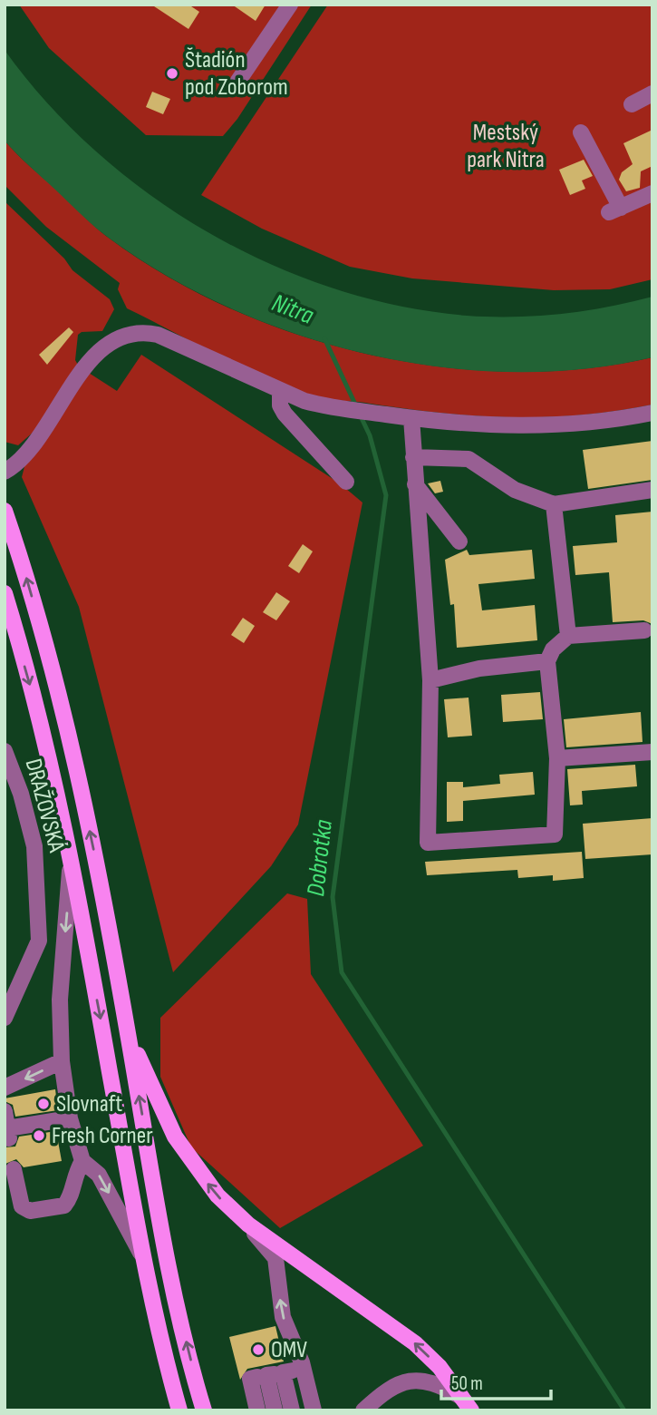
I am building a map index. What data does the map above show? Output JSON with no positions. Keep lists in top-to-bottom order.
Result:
{
  "streets": {
    "street": ["DRAŽOVSKÁ"]
  },
  "water": ["Nitra", "Dobrotka"],
  "parks": ["Mestský park Nitra"],
  "places": [
    "Štadión pod Zoborom",
    "Slovnaft",
    "Fresh Corner",
    "OMV"
  ],
  "scale_bar": "50 m"
}
